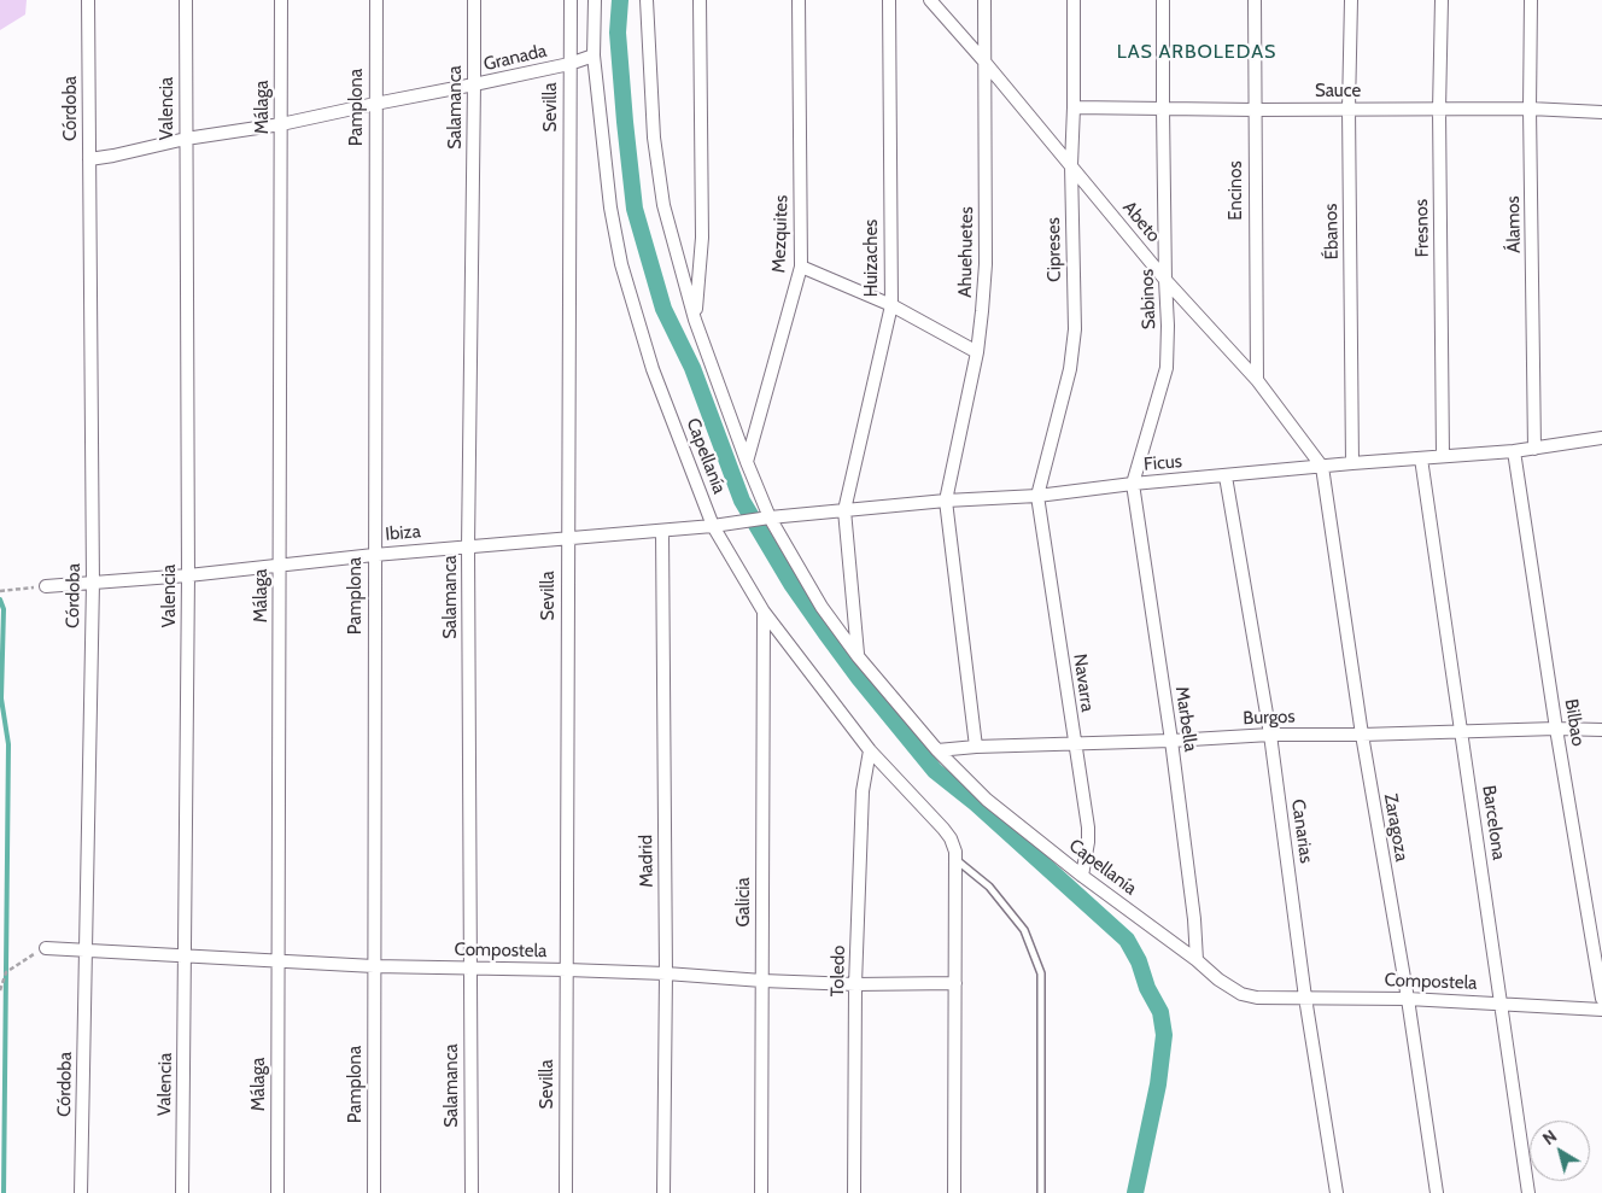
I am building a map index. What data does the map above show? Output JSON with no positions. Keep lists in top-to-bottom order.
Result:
{
  "streets": {
    "street": [
      "Granada",
      "Sauce",
      "Málaga",
      "Pamplona",
      "Salamanca",
      "Sevilla",
      "Córdoba",
      "Valencia",
      "Encinos",
      "Abeto",
      "Álamos",
      "Fresnos",
      "Ébanos",
      "Mezquites",
      "Cipreses",
      "Ahuehuetes",
      "Huizaches",
      "Sabinos",
      "Capellanía",
      "Ficus",
      "Ibiza",
      "Navarra",
      "Burgos",
      "Marbella",
      "Bilbao",
      "Barcelona",
      "Zaragoza",
      "Canarias",
      "Madrid",
      "Galicia",
      "Compostela",
      "Toledo"
    ]
  },
  "crossings": [
    ["Granada", "Málaga"],
    ["Granada", "Pamplona"],
    ["Granada", "Salamanca"],
    ["Granada", "Sevilla"],
    ["Granada", "Córdoba"],
    ["Granada", "Valencia"],
    ["Granada", "Capellanía"],
    ["Sauce", "Encinos"],
    ["Sauce", "Álamos"],
    ["Sauce", "Fresnos"],
    ["Sauce", "Ébanos"],
    ["Sauce", "Cipreses"],
    ["Sauce", "Sabinos"],
    ["Málaga", "Ibiza"],
    ["Málaga", "Compostela"],
    ["Pamplona", "Ibiza"],
    ["Pamplona", "Compostela"],
    ["Salamanca", "Ibiza"],
    ["Salamanca", "Compostela"],
    ["Sevilla", "Ibiza"],
    ["Sevilla", "Compostela"],
    ["Córdoba", "Ibiza"],
    ["Córdoba", "Compostela"],
    ["Valencia", "Ibiza"],
    ["Valencia", "Compostela"],
    ["Encinos", "Abeto"],
    ["Abeto", "Cipreses"],
    ["Abeto", "Ahuehuetes"],
    ["Abeto", "Sabinos"],
    ["Abeto", "Ficus"],
    ["Abeto", "Zaragoza"],
    ["Álamos", "Ficus"],
    ["Fresnos", "Ficus"],
    ["Ébanos", "Ficus"],
    ["Mezquites", "Capellanía"],
    ["Cipreses", "Ficus"],
    ["Cipreses", "Navarra"],
    ["Ahuehuetes", "Ficus"],
    ["Ahuehuetes", "Burgos"],
    ["Huizaches", "Capellanía"],
    ["Huizaches", "Ficus"],
    ["Sabinos", "Ficus"],
    ["Sabinos", "Marbella"],
    ["Capellanía", "Ficus"],
    ["Capellanía", "Ibiza"],
    ["Capellanía", "Navarra"],
    ["Capellanía", "Burgos"],
    ["Capellanía", "Marbella"],
    ["Capellanía", "Galicia"],
    ["Capellanía", "Compostela"],
    ["Capellanía", "Toledo"],
    ["Ficus", "Ibiza"],
    ["Ficus", "Navarra"],
    ["Ficus", "Marbella"],
    ["Ficus", "Bilbao"],
    ["Ficus", "Barcelona"],
    ["Ficus", "Zaragoza"],
    ["Ficus", "Canarias"],
    ["Ibiza", "Madrid"],
    ["Navarra", "Burgos"],
    ["Burgos", "Marbella"],
    ["Burgos", "Bilbao"],
    ["Burgos", "Barcelona"],
    ["Burgos", "Zaragoza"],
    ["Burgos", "Canarias"],
    ["Barcelona", "Compostela"],
    ["Zaragoza", "Compostela"],
    ["Canarias", "Compostela"],
    ["Madrid", "Compostela"],
    ["Galicia", "Compostela"],
    ["Compostela", "Toledo"]
  ],
  "districts": ["LAS ARBOLEDAS"],
  "north": "top left"
}
